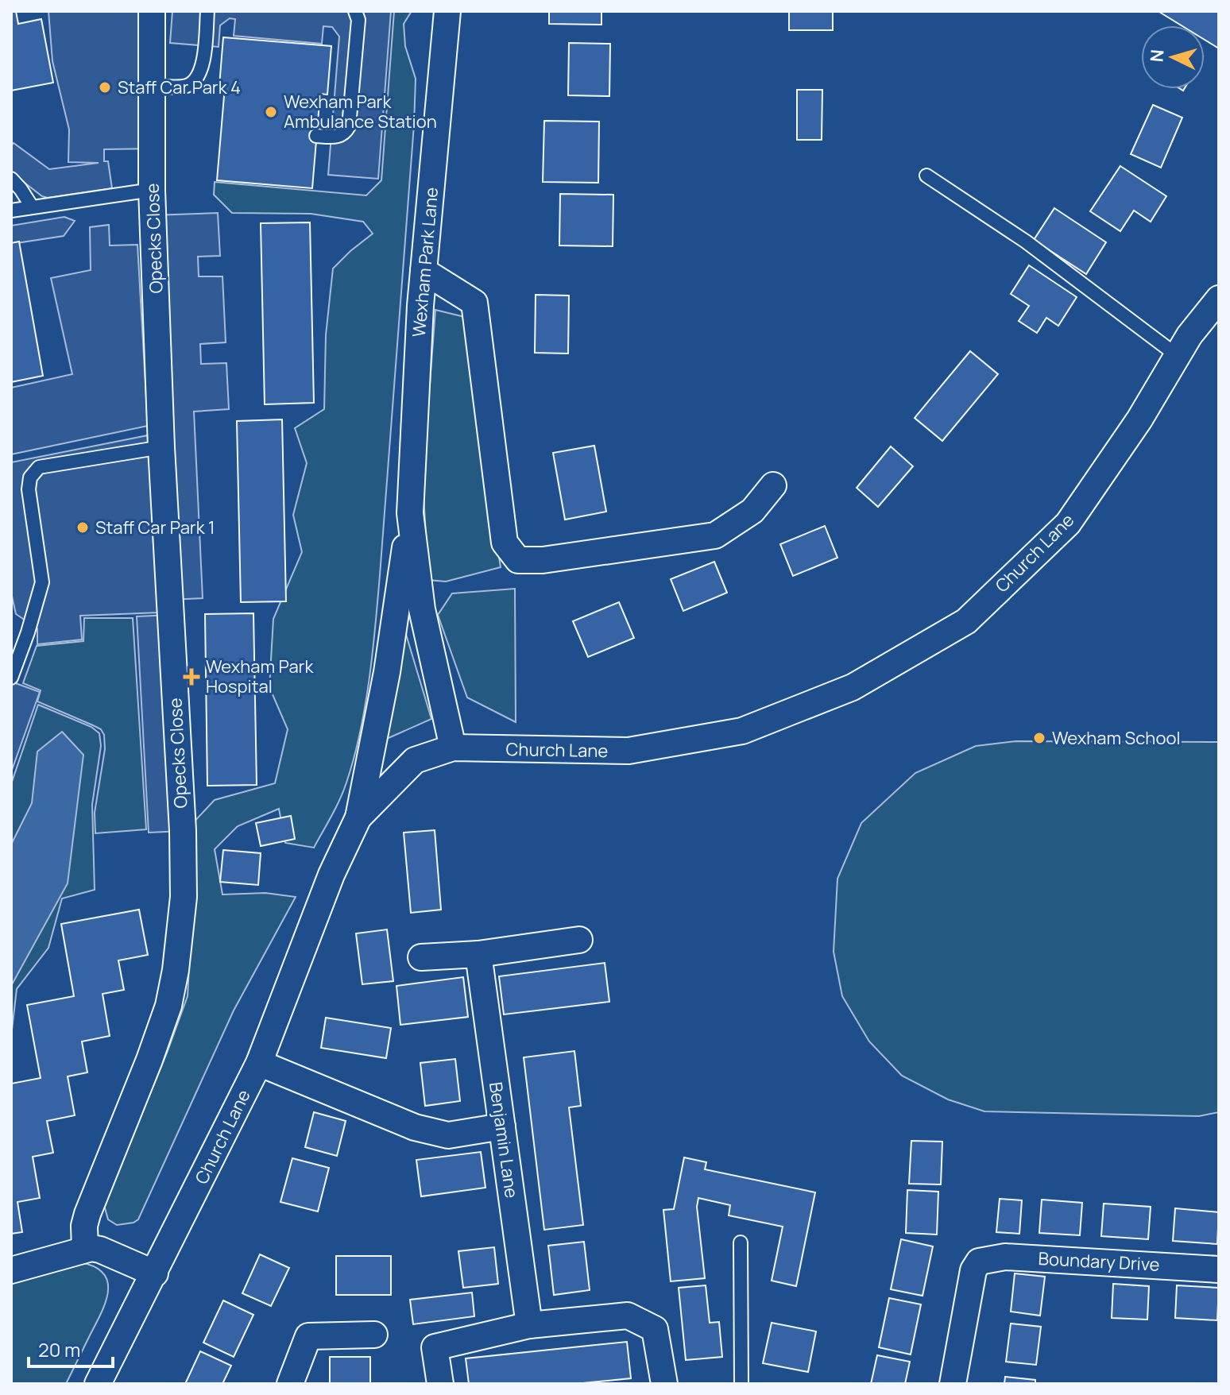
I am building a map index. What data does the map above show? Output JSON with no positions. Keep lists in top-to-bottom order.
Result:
{
  "streets": {
    "street": [
      "Opecks Close",
      "Wexham Park Lane",
      "Church Lane",
      "Benjamin Lane",
      "Boundary Drive"
    ]
  },
  "crossings": [
    ["Wexham Park Lane", "Church Lane"]
  ],
  "places": {
    "other": [
      "Staff Car Park 4",
      "Wexham Park Ambulance Station",
      "Staff Car Park 1",
      "Wexham School"
    ],
    "health": ["Wexham Park Hospital"]
  },
  "scale_bar": "20 m",
  "north": "left"
}
